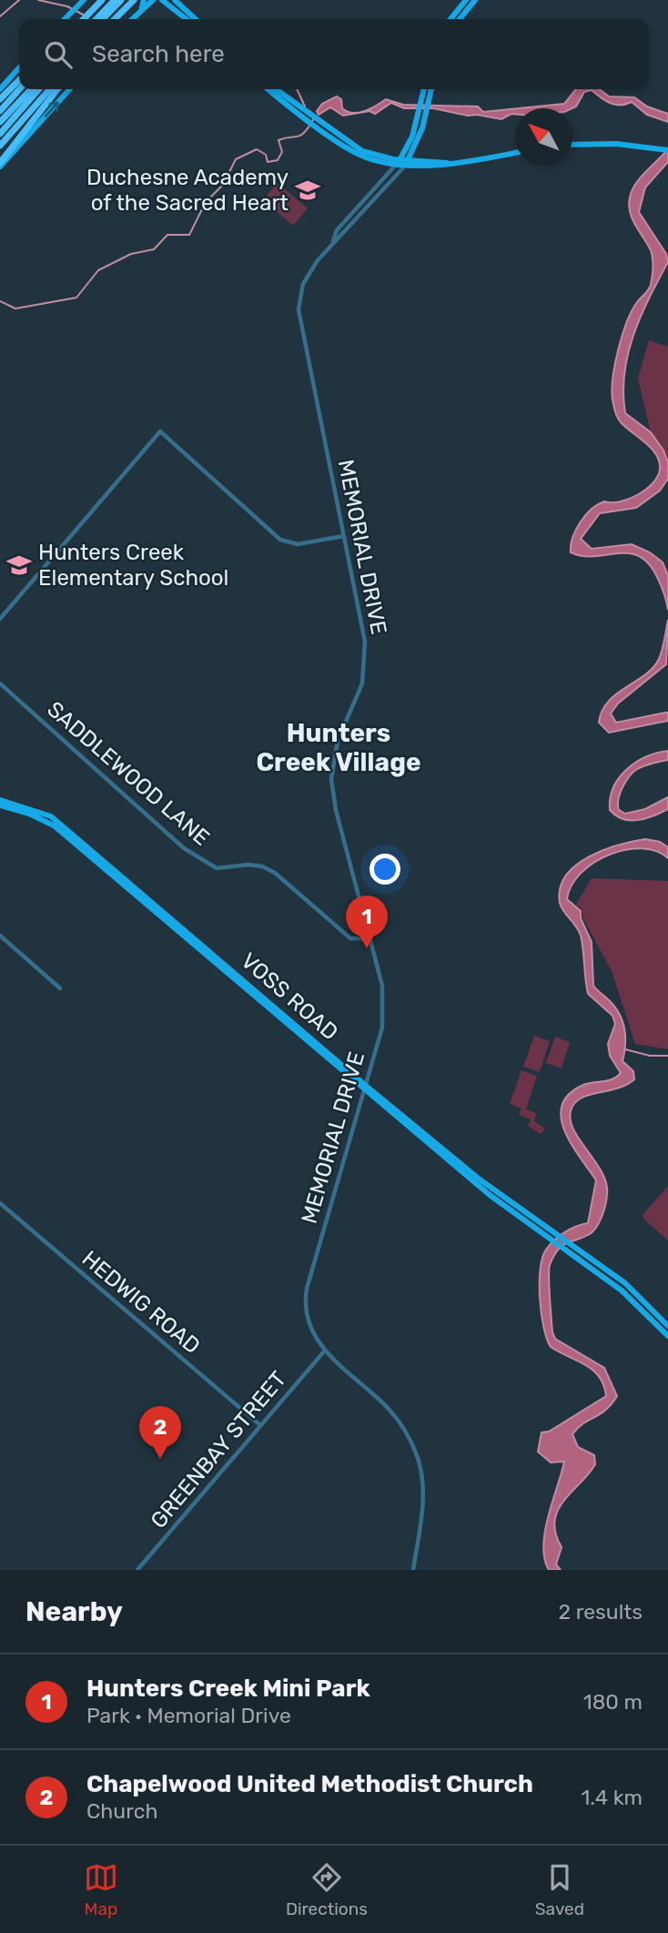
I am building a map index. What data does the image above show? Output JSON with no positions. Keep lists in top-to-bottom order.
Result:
{
  "streets": {
    "main road": ["MEMORIAL DRIVE", "VOSS ROAD"],
    "street": ["SADDLEWOOD LANE", "HEDWIG ROAD", "GREENBAY STREET"]
  },
  "crossings": [
    ["MEMORIAL DRIVE", "SADDLEWOOD LANE"],
    ["MEMORIAL DRIVE", "VOSS ROAD"],
    ["MEMORIAL DRIVE", "GREENBAY STREET"],
    ["HEDWIG ROAD", "GREENBAY STREET"]
  ],
  "districts": ["Hunters Creek Village"],
  "places": {
    "school or university": ["Duchesne Academy of the Sacred Heart", "Hunters Creek Elementary School"]
  },
  "north": "top left",
  "page": {
    "search": "Search here",
    "pins": ["1", "2"],
    "heading": ["Nearby", "2 results"],
    "list": [
      {
        "mark": "1",
        "name": "Hunters Creek Mini Park",
        "note": "Park · Memorial Drive",
        "value": "180 m"
      },
      {
        "mark": "2",
        "name": "Chapelwood United Methodist Church",
        "note": "Church",
        "value": "1.4 km"
      }
    ],
    "nav": ["Map", "Directions", "Saved"]
  }
}
